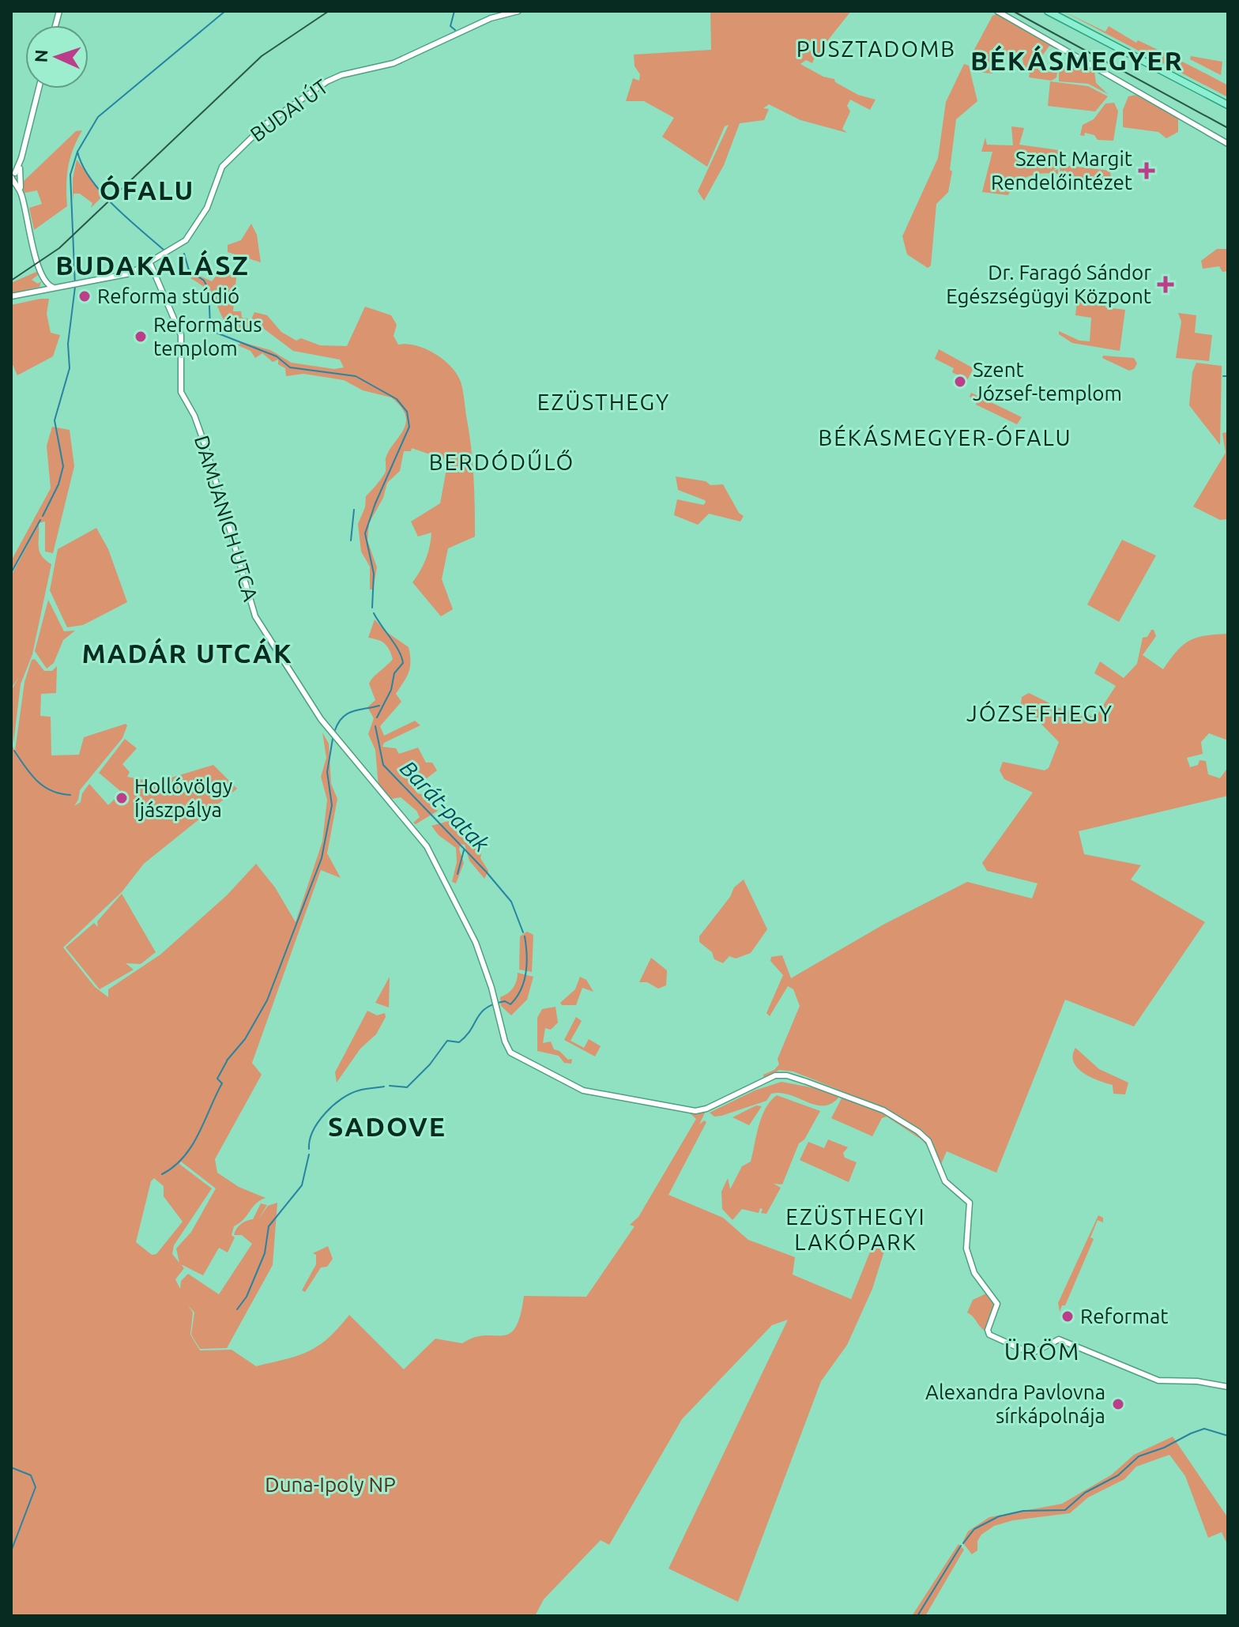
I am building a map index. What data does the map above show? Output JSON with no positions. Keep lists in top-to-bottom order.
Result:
{
  "streets": {
    "main road": ["BUDAI ÚT", "DAMJANICH UTCA"]
  },
  "crossings": [
    ["BUDAI ÚT", "DAMJANICH UTCA"]
  ],
  "districts": [
    "PUSZTADOMB",
    "BÉKÁSMEGYER",
    "ÓFALU",
    "BUDAKALÁSZ",
    "EZÜSTHEGY",
    "BÉKÁSMEGYER-ÓFALU",
    "BERDÓDŰLŐ",
    "MADÁR UTCÁK",
    "JÓZSEFHEGY",
    "SADOVE",
    "EZÜSTHEGYI LAKÓPARK",
    "ÜRÖM"
  ],
  "water": ["Barát-patak"],
  "parks": ["Duna-Ipoly NP"],
  "places": {
    "health": ["Szent Margit Rendelőintézet", "Dr. Faragó Sándor Egészségügyi Központ"],
    "other": [
      "Reforma stúdió",
      "Református templom",
      "Szent József-templom",
      "Hollóvölgy Íjászpálya",
      "Reformat",
      "Alexandra Pavlovna sírkápolnája"
    ]
  },
  "north": "left"
}
